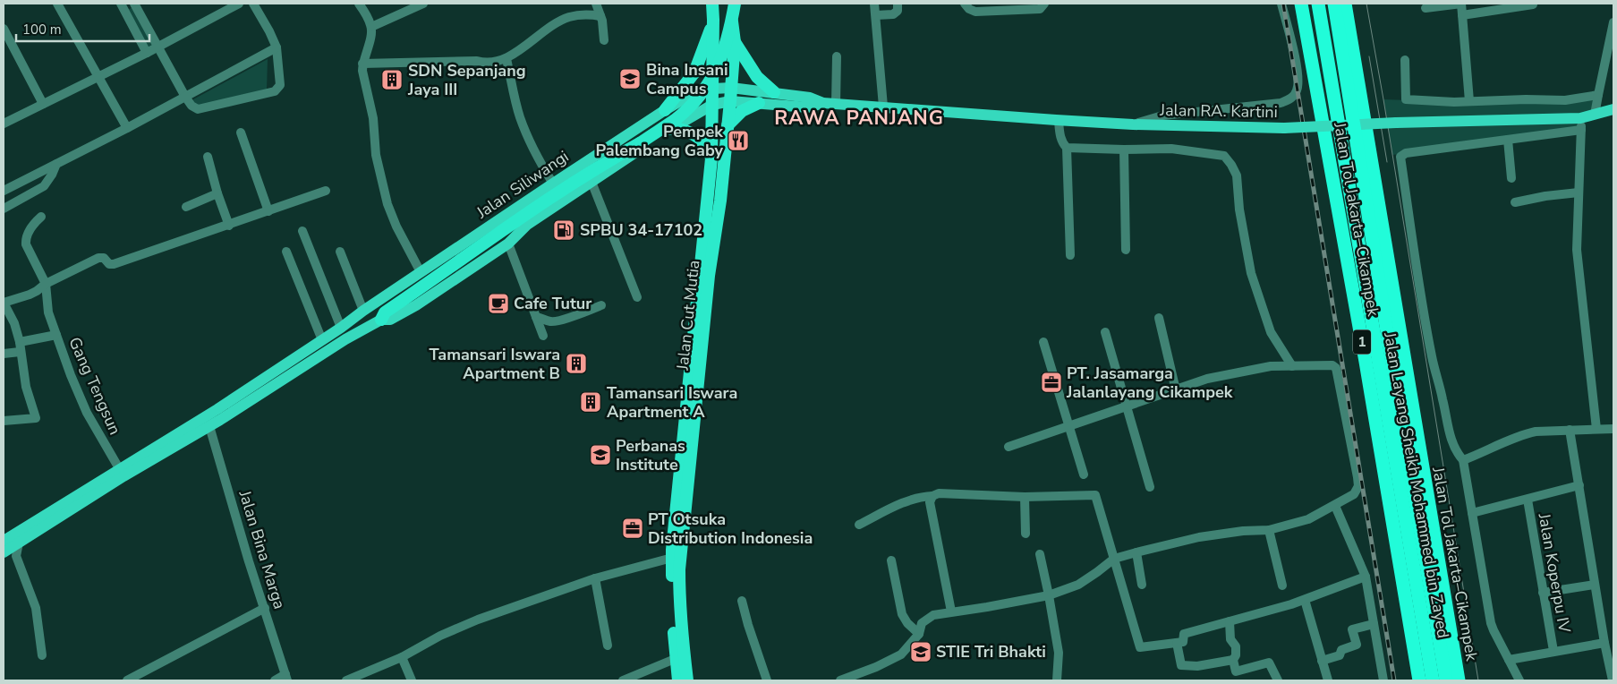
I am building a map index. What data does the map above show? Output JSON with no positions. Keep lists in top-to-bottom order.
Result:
{
  "streets": {
    "highway": [
      "Jalan Tol Jakarta–Cikampek",
      "Jalan Cut Mutia",
      "1",
      "Jalan Layang Sheikh Mohammed bin Zayed"
    ],
    "main road": ["Jalan RA. Kartini", "Jalan Siliwangi"],
    "street": ["Gang Tengsun", "Jalan Bina Marga", "Jalan Koperpu IV"]
  },
  "crossings": [
    ["Jalan RA. Kartini", "Jalan Siliwangi"],
    ["Jalan RA. Kartini", "Jalan Cut Mutia"],
    ["Jalan Siliwangi", "Jalan Cut Mutia"],
    ["Jalan Siliwangi", "Jalan Bina Marga"]
  ],
  "districts": ["RAWA PANJANG"],
  "places": {
    "school or university": ["Bina Insani Campus", "Perbanas Institute", "STIE Tri Bhakti"],
    "building": ["SDN Sepanjang Jaya III", "Tamansari Iswara Apartment B", "Tamansari Iswara Apartment A"],
    "restaurant": ["Pempek Palembang Gaby"],
    "fuel station": ["SPBU 34-17102"],
    "cafe": ["Cafe Tutur"],
    "office": ["PT. Jasamarga Jalanlayang Cikampek", "PT Otsuka Distribution Indonesia"]
  },
  "scale_bar": "100 m"
}
